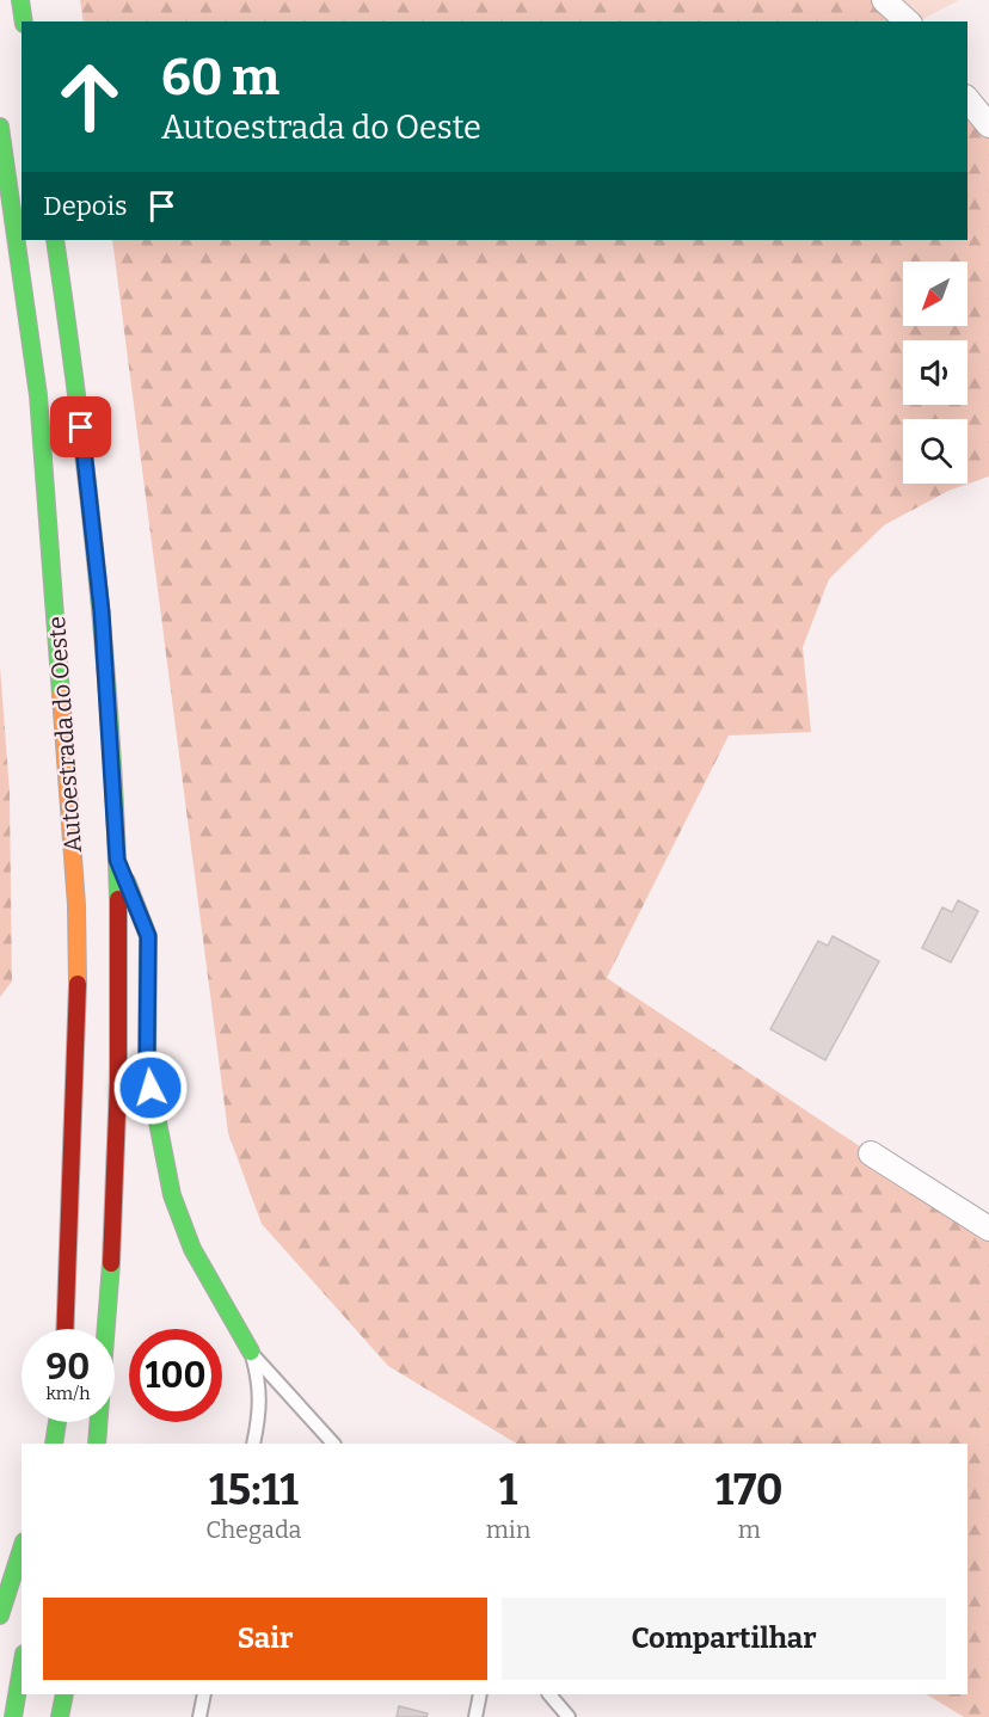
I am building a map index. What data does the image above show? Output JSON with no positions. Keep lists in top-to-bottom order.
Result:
{
  "streets": {
    "highway": ["Autoestrada do Oeste"]
  },
  "north": "bottom left",
  "page": {
    "turn": ["60 m", "Autoestrada do Oeste"],
    "then": "Depois",
    "speed": "90 km/h",
    "limit": "100",
    "eta": [
      "15:11",
      "Chegada",
      "1",
      "min",
      "170",
      "m"
    ],
    "buttons": ["Sair", "Compartilhar"]
  }
}
